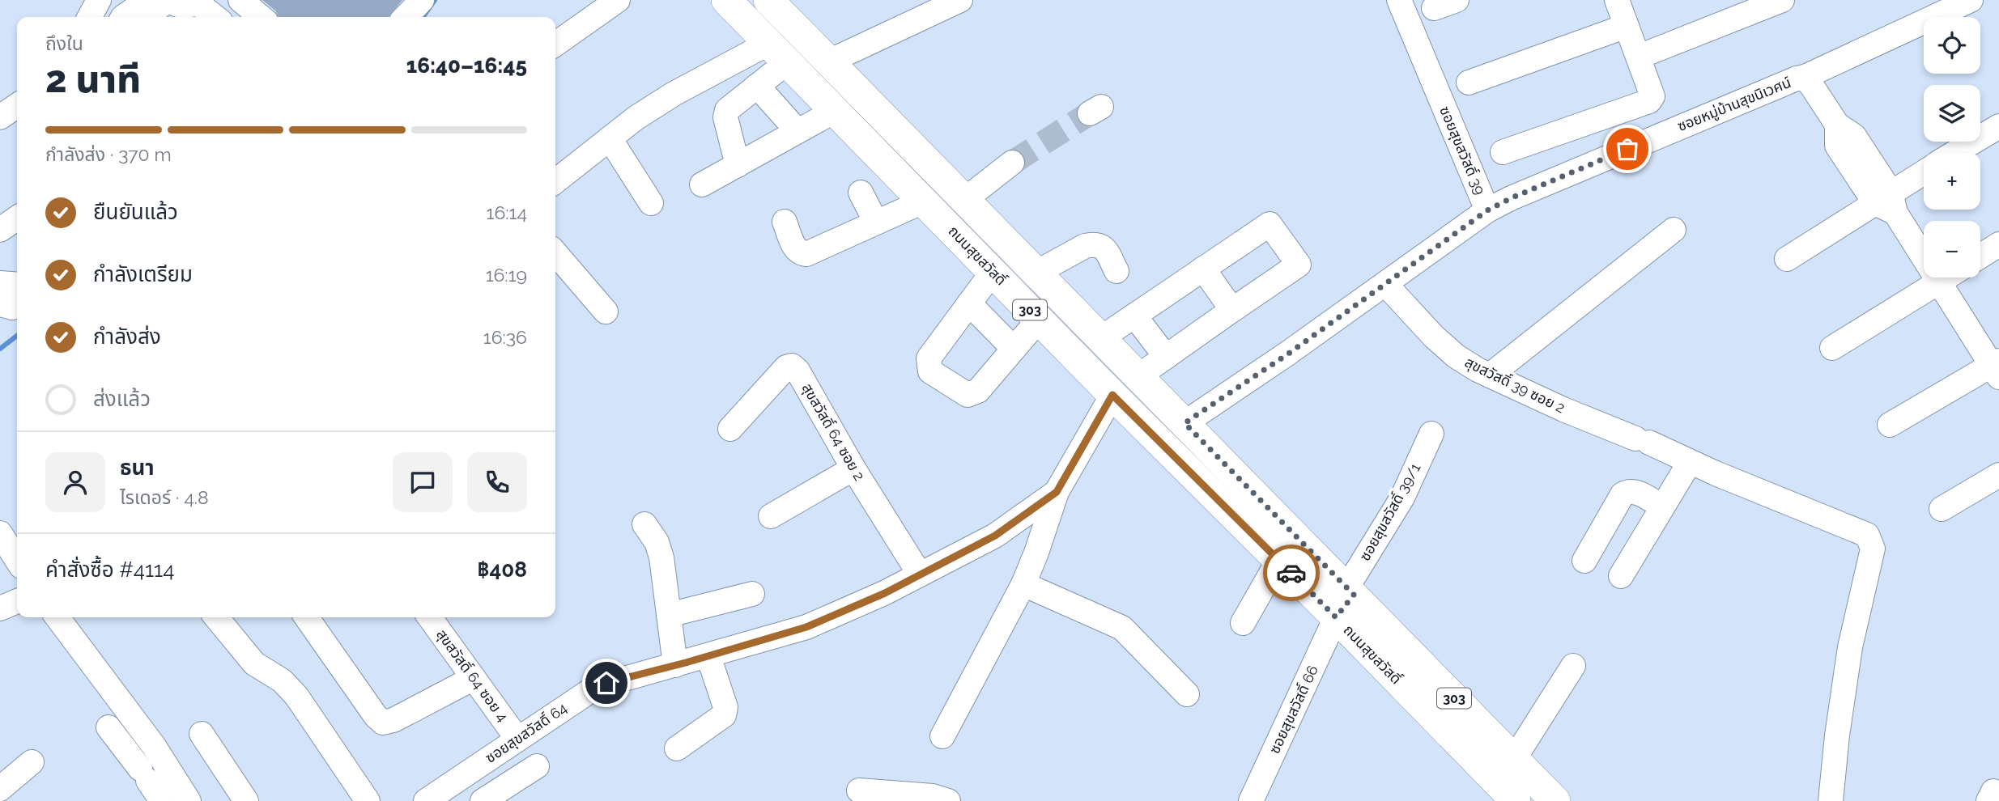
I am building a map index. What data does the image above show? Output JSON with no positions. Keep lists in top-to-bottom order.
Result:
{
  "streets": {
    "main road": ["ถนนสุขสวัสดิ์", "303"],
    "street": [
      "ซอยหมู่บ้านสุขนิเวศน์",
      "ซอยสุขสวัสดิ์ 39",
      "สุขสวัสดิ์ 39 ซอย 2",
      "สุขสวัสดิ์ 64 ซอย 2",
      "ซอยสุขสวัสดิ์ 39/1",
      "สุขสวัสดิ์ 64 ซอย 4",
      "ซอยสุขสวัสดิ์ 66",
      "ซอยสุขสวัสดิ์ 64"
    ]
  },
  "crossings": [
    ["ซอยหมู่บ้านสุขนิเวศน์", "ซอยสุขสวัสดิ์ 39"],
    ["ซอยสุขสวัสดิ์ 39", "ถนนสุขสวัสดิ์"],
    ["ซอยสุขสวัสดิ์ 39", "สุขสวัสดิ์ 39 ซอย 2"],
    ["ถนนสุขสวัสดิ์", "ซอยสุขสวัสดิ์ 39/1"],
    ["ถนนสุขสวัสดิ์", "ซอยสุขสวัสดิ์ 66"],
    ["ถนนสุขสวัสดิ์", "ซอยสุขสวัสดิ์ 64"],
    ["สุขสวัสดิ์ 64 ซอย 2", "ซอยสุขสวัสดิ์ 64"],
    ["ซอยสุขสวัสดิ์ 39/1", "ซอยสุขสวัสดิ์ 66"],
    ["สุขสวัสดิ์ 64 ซอย 4", "ซอยสุขสวัสดิ์ 64"]
  ],
  "page": {
    "map_buttons": ["+", "−"],
    "heading": ["2 นาที", "ถึงใน", "16:40–16:45"],
    "panel": [
      "ธนา",
      "ไรเดอร์ · 4.8",
      "คำสั่งซื้อ #4114",
      "฿408"
    ],
    "bar": "กำลังส่ง · 370 m",
    "list": [
      ["ยืนยันแล้ว", "16:14"],
      ["กำลังเตรียม", "16:19"],
      ["กำลังส่ง", "16:36"],
      "ส่งแล้ว"
    ]
  }
}
